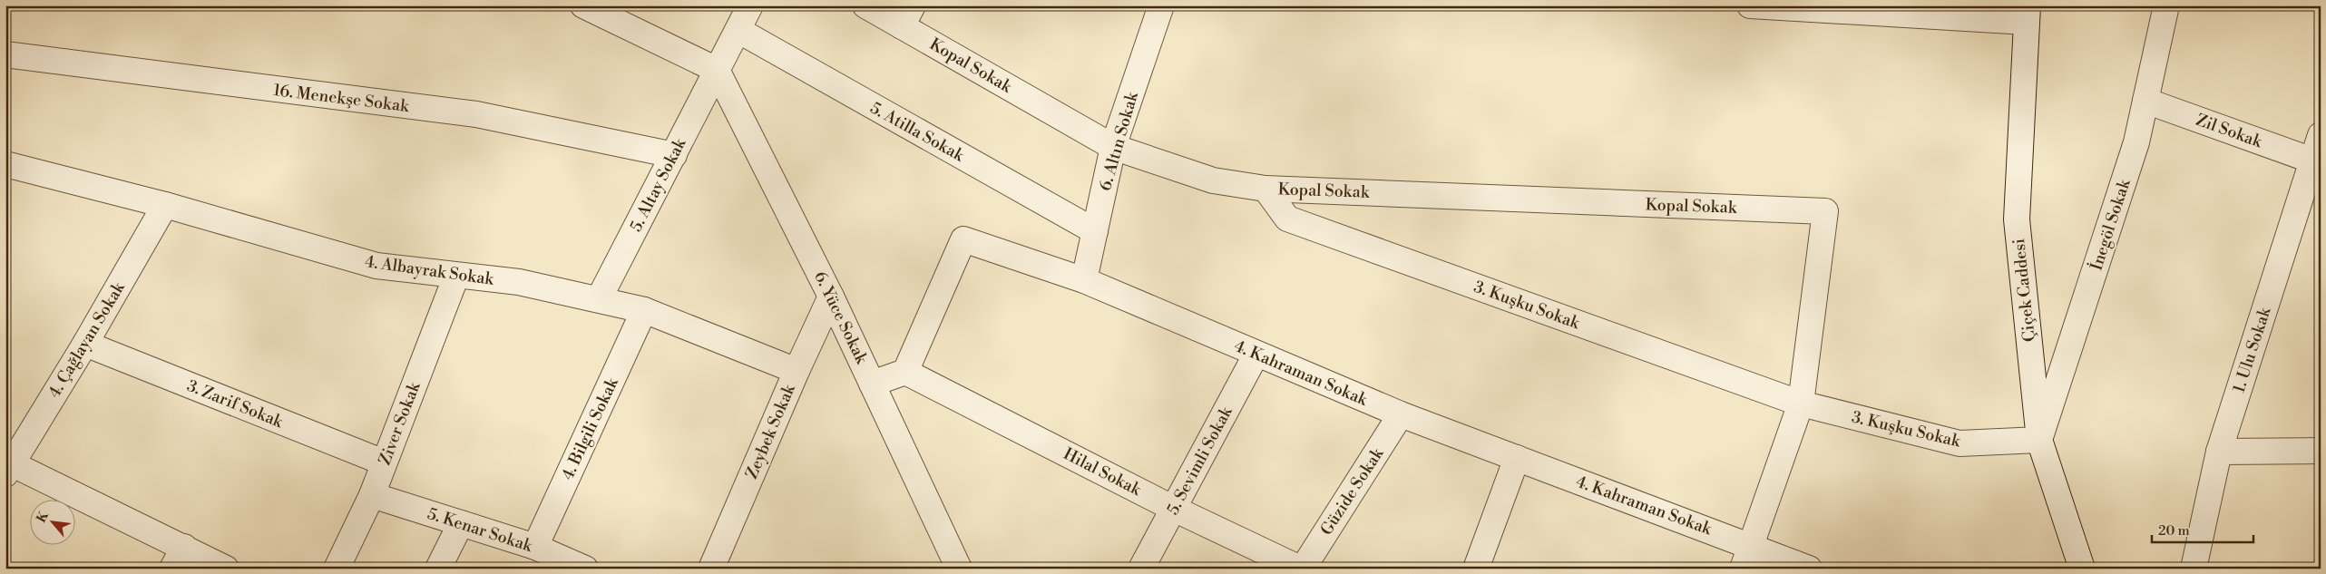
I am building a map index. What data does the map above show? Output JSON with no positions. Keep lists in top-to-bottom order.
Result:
{
  "streets": {
    "street": [
      "Kopal Sokak",
      "16. Menekşe Sokak",
      "Zil Sokak",
      "5. Atilla Sokak",
      "6. Altın Sokak",
      "5. Altay Sokak",
      "İnegöl Sokak",
      "4. Albayrak Sokak",
      "Çiçek Caddesi",
      "3. Kuşku Sokak",
      "6. Yüce Sokak",
      "4. Çağlayan Sokak",
      "1. Ulu Sokak",
      "4. Kahraman Sokak",
      "3. Zarif Sokak",
      "Ziver Sokak",
      "4. Bilgili Sokak",
      "Zeybek Sokak",
      "5. Sevimli Sokak",
      "Hilal Sokak",
      "Güzide Sokak",
      "5. Kenar Sokak"
    ]
  },
  "crossings": [
    ["Kopal Sokak", "6. Altın Sokak"],
    ["Kopal Sokak", "3. Kuşku Sokak"],
    ["16. Menekşe Sokak", "5. Altay Sokak"],
    ["Zil Sokak", "İnegöl Sokak"],
    ["Zil Sokak", "1. Ulu Sokak"],
    ["5. Atilla Sokak", "6. Altın Sokak"],
    ["5. Atilla Sokak", "5. Altay Sokak"],
    ["6. Altın Sokak", "4. Kahraman Sokak"],
    ["5. Altay Sokak", "4. Albayrak Sokak"],
    ["5. Altay Sokak", "6. Yüce Sokak"],
    ["İnegöl Sokak", "Çiçek Caddesi"],
    ["İnegöl Sokak", "3. Kuşku Sokak"],
    ["4. Albayrak Sokak", "4. Çağlayan Sokak"],
    ["4. Albayrak Sokak", "Ziver Sokak"],
    ["4. Albayrak Sokak", "4. Bilgili Sokak"],
    ["4. Albayrak Sokak", "Zeybek Sokak"],
    ["Çiçek Caddesi", "3. Kuşku Sokak"],
    ["6. Yüce Sokak", "Zeybek Sokak"],
    ["4. Çağlayan Sokak", "3. Zarif Sokak"],
    ["4. Kahraman Sokak", "5. Sevimli Sokak"],
    ["4. Kahraman Sokak", "Hilal Sokak"],
    ["4. Kahraman Sokak", "Güzide Sokak"],
    ["3. Zarif Sokak", "Ziver Sokak"],
    ["Ziver Sokak", "5. Kenar Sokak"],
    ["4. Bilgili Sokak", "5. Kenar Sokak"],
    ["5. Sevimli Sokak", "Hilal Sokak"],
    ["Hilal Sokak", "Güzide Sokak"]
  ],
  "scale_bar": "20 m",
  "north": "top left"
}
